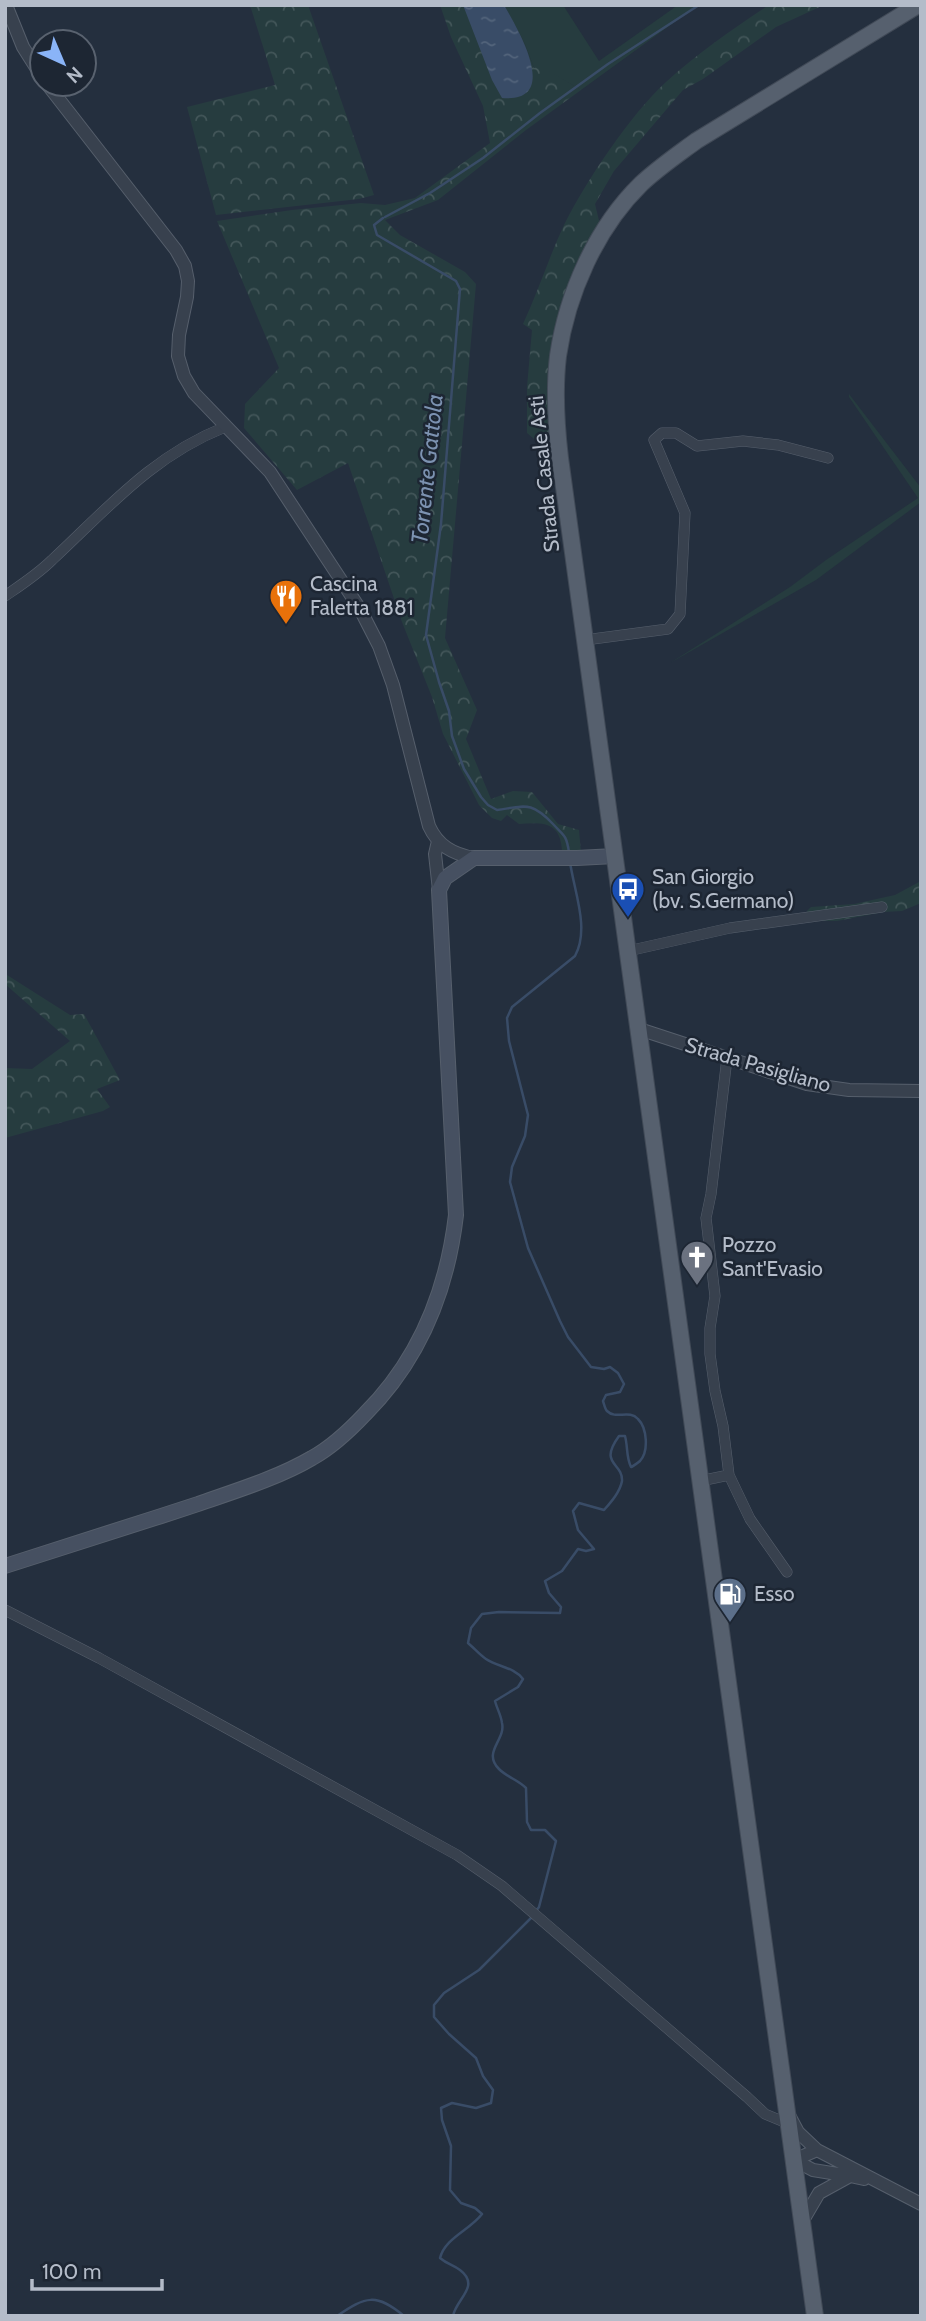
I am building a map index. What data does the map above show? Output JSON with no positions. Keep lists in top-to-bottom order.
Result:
{
  "streets": {
    "main road": ["Strada Casale Asti"],
    "street": ["Strada Pasigliano"]
  },
  "crossings": [
    ["Strada Casale Asti", "Strada Pasigliano"]
  ],
  "water": ["Torrente Gattola"],
  "places": {
    "restaurant": ["Cascina Faletta 1881"],
    "bus stop": ["San Giorgio (bv. S.Germano)"],
    "church": ["Pozzo Sant'Evasio"],
    "fuel station": ["Esso"]
  },
  "scale_bar": "100 m",
  "north": "bottom right"
}
